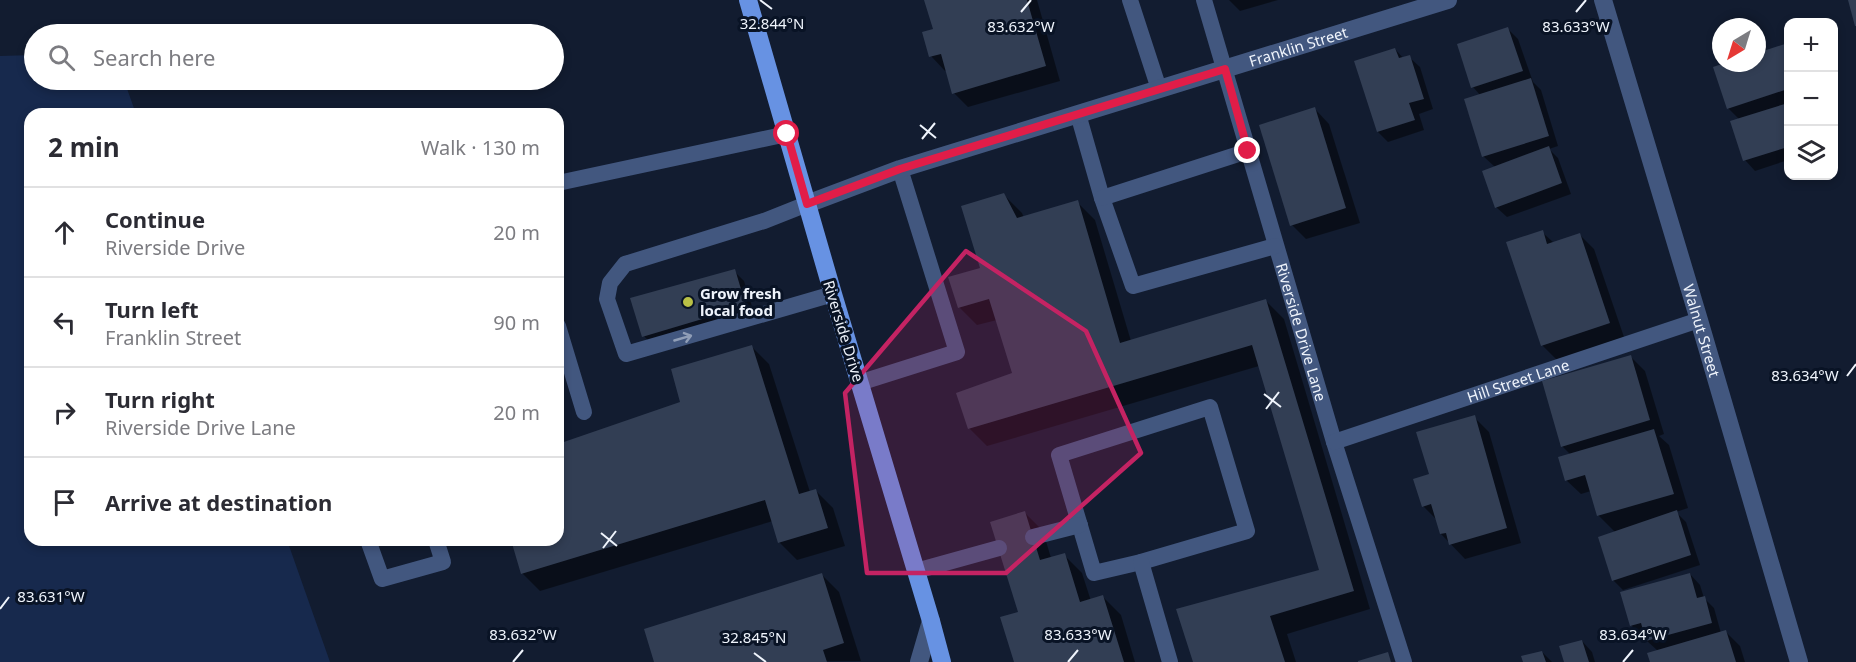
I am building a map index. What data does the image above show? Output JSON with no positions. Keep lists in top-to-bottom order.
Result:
{
  "streets": {
    "main road": ["Riverside Drive"],
    "street": ["Franklin Street", "Walnut Street"],
    "lane": ["Riverside Drive Lane", "Hill Street Lane"]
  },
  "crossings": [
    ["Franklin Street", "Riverside Drive"],
    ["Franklin Street", "Riverside Drive Lane"],
    ["Walnut Street", "Hill Street Lane"],
    ["Riverside Drive Lane", "Hill Street Lane"]
  ],
  "places": ["Grow fresh local food"],
  "north": "bottom left",
  "page": {
    "map_buttons": ["+", "−"],
    "search": "Search here",
    "heading": ["2 min", "Walk · 130 m"],
    "list": [
      ["Continue", "Riverside Drive", "20 m"],
      ["Turn left", "Franklin Street", "90 m"],
      ["Turn right", "Riverside Drive Lane", "20 m"],
      "Arrive at destination"
    ]
  },
  "coordinates": [
    "32.844°N",
    "83.632°W",
    "83.633°W",
    "83.634°W",
    "83.631°W",
    "32.845°N"
  ]
}
